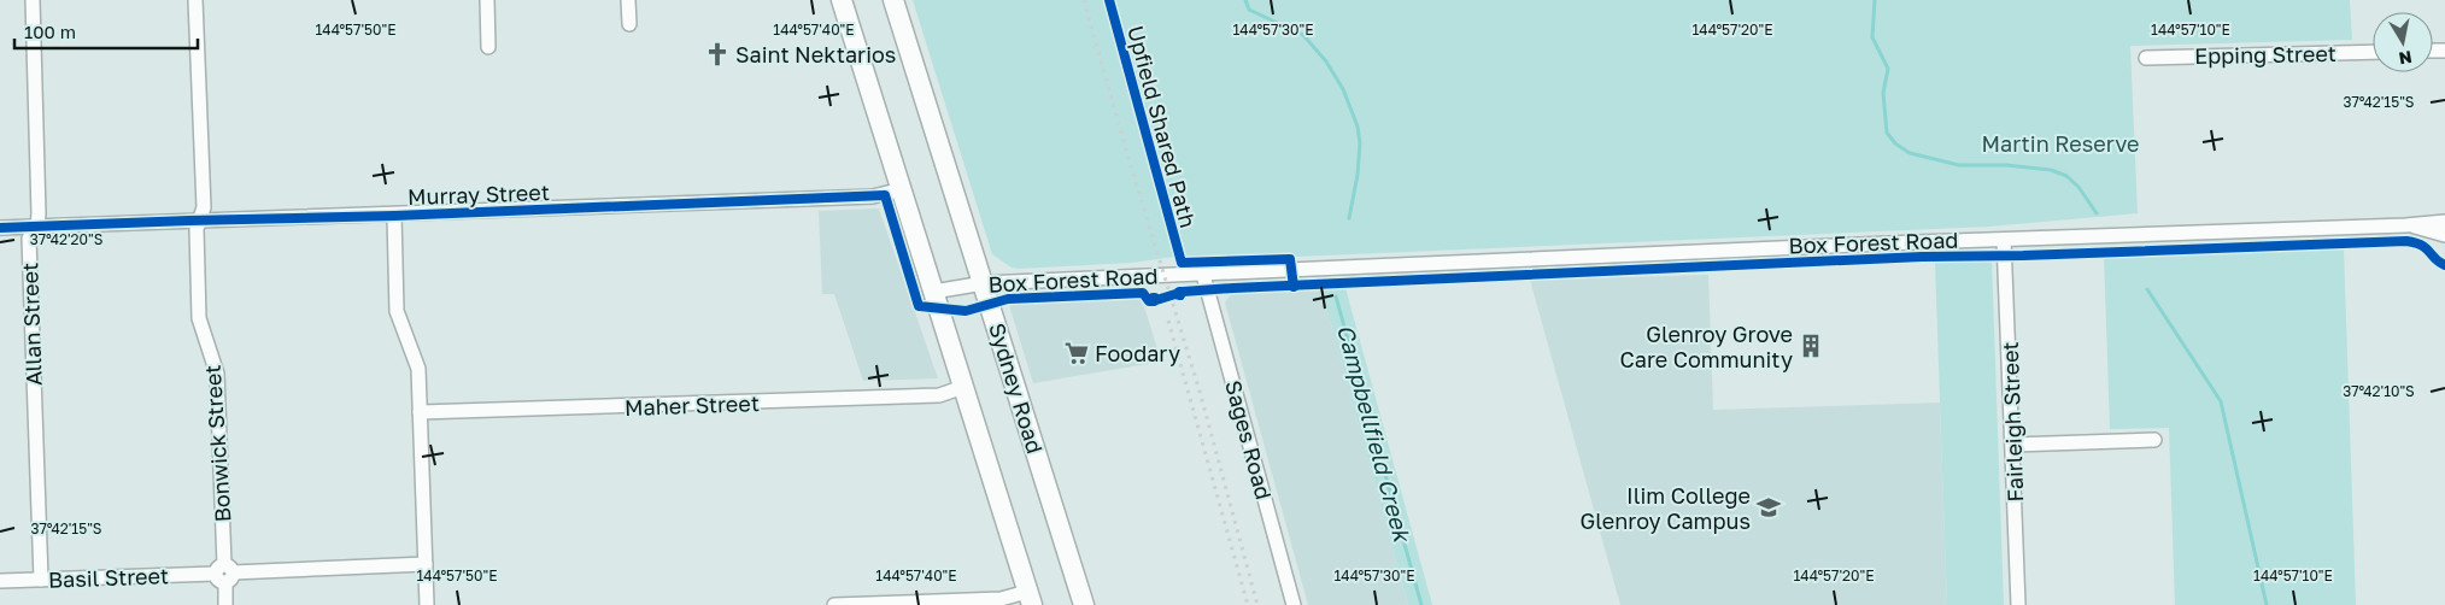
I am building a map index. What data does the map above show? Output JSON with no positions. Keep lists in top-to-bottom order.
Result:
{
  "streets": {
    "highway": ["Sydney Road"],
    "street": [
      "Epping Street",
      "Murray Street",
      "Box Forest Road",
      "Allan Street",
      "Maher Street",
      "Fairleigh Street",
      "Sages Road",
      "Bonwick Street",
      "Basil Street"
    ],
    "cycle path": ["Upfield Shared Path"]
  },
  "crossings": [
    ["Murray Street", "Allan Street"],
    ["Murray Street", "Bonwick Street"],
    ["Box Forest Road", "Sydney Road"],
    ["Box Forest Road", "Fairleigh Street"],
    ["Box Forest Road", "Sages Road"],
    ["Allan Street", "Basil Street"],
    ["Bonwick Street", "Basil Street"]
  ],
  "water": ["Campbellfield Creek"],
  "parks": ["Martin Reserve"],
  "places": {
    "church": ["Saint Nektarios"],
    "building": ["Glenroy Grove Care Community"],
    "supermarket": ["Foodary"],
    "school or university": ["Ilim College Glenroy Campus"]
  },
  "scale_bar": "100 m",
  "north": "bottom",
  "coordinates": [
    "144°57'50\"E",
    "144°57'40\"E",
    "144°57'30\"E",
    "144°57'20\"E",
    "144°57'10\"E",
    "37°42'15\"S",
    "37°42'20\"S",
    "37°42'10\"S"
  ]
}
